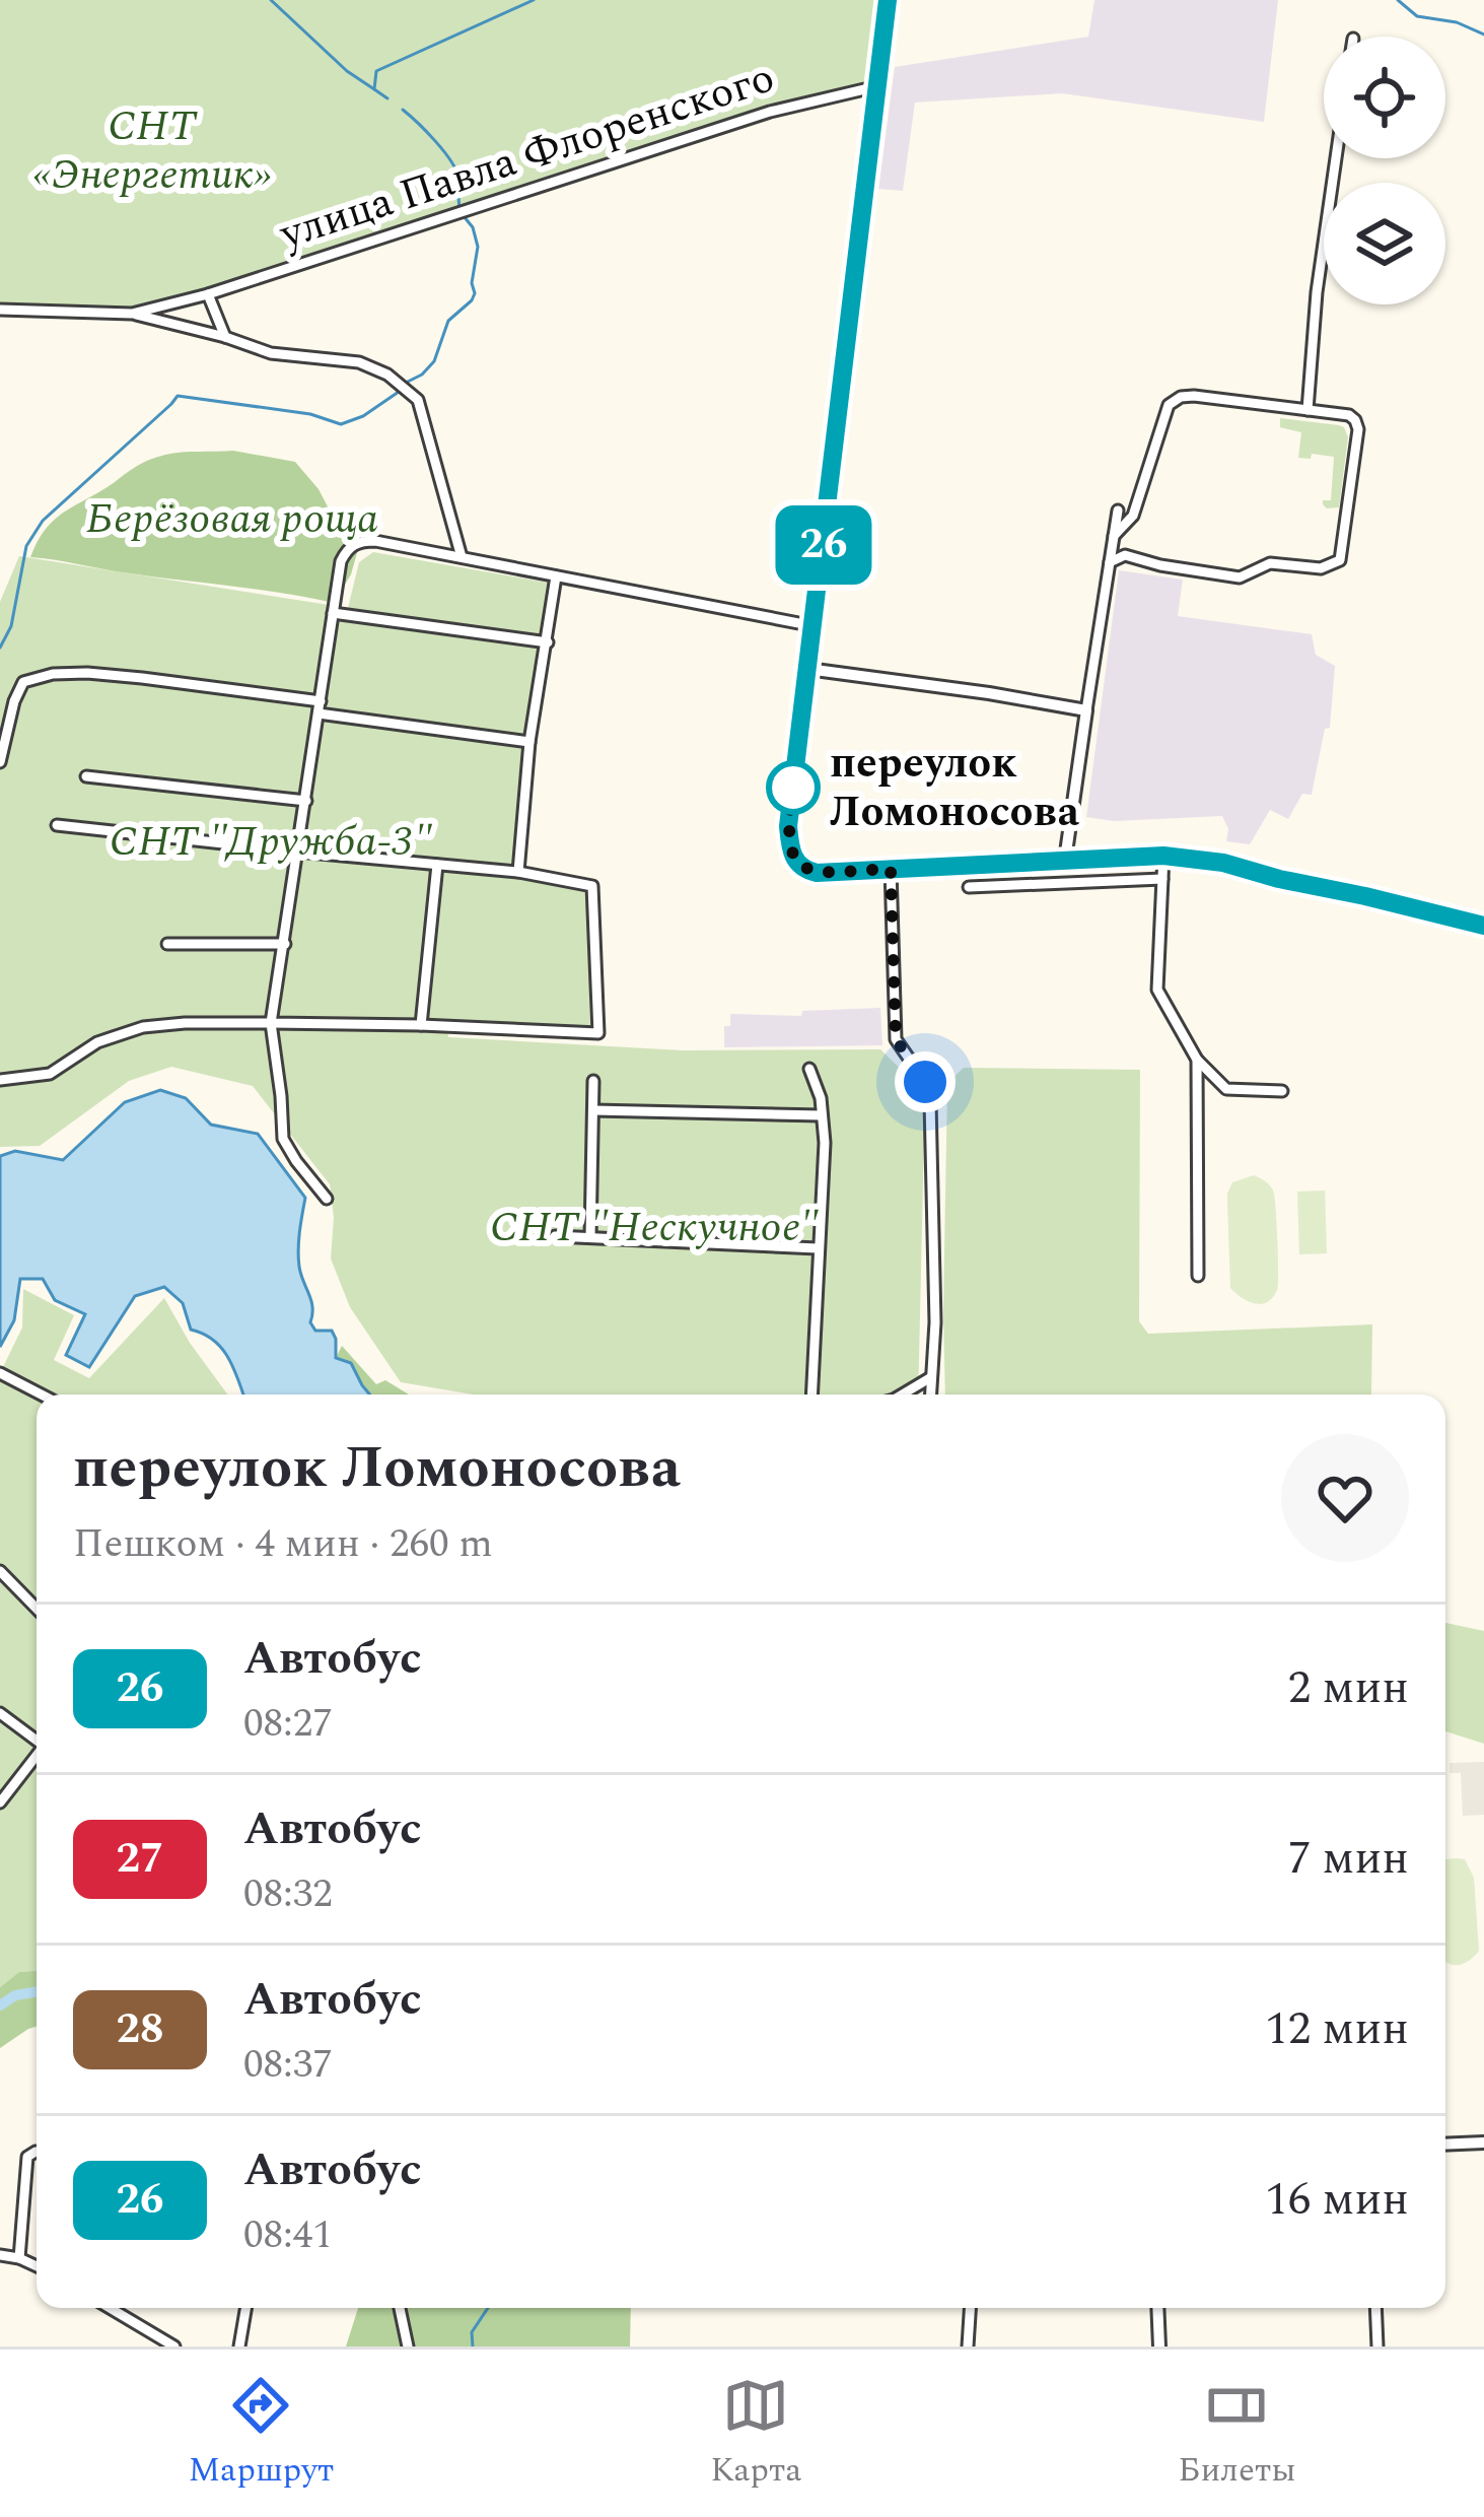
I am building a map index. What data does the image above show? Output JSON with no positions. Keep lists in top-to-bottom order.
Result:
{
  "streets": {
    "street": ["улица Павла Флоренского"]
  },
  "parks": [
    "СНТ «Энергетик»",
    "Берёзовая роща",
    "СНТ \"Дружба-3\"",
    "СНТ \"Нескучное\""
  ],
  "places": ["переулок Ломоносова"],
  "lines": ["bus line 26"],
  "page": {
    "on_map": "26",
    "heading": ["переулок Ломоносова", "Пешком · 4 мин · 260 m"],
    "list": [
      {
        "mark": "26",
        "name": "Автобус",
        "note": "08:27",
        "value": "2 мин"
      },
      {
        "mark": "27",
        "name": "Автобус",
        "note": "08:32",
        "value": "7 мин"
      },
      {
        "mark": "28",
        "name": "Автобус",
        "note": "08:37",
        "value": "12 мин"
      },
      {
        "mark": "26",
        "name": "Автобус",
        "note": "08:41",
        "value": "16 мин"
      }
    ],
    "tabs": ["Маршрут", "Карта", "Билеты"]
  }
}
